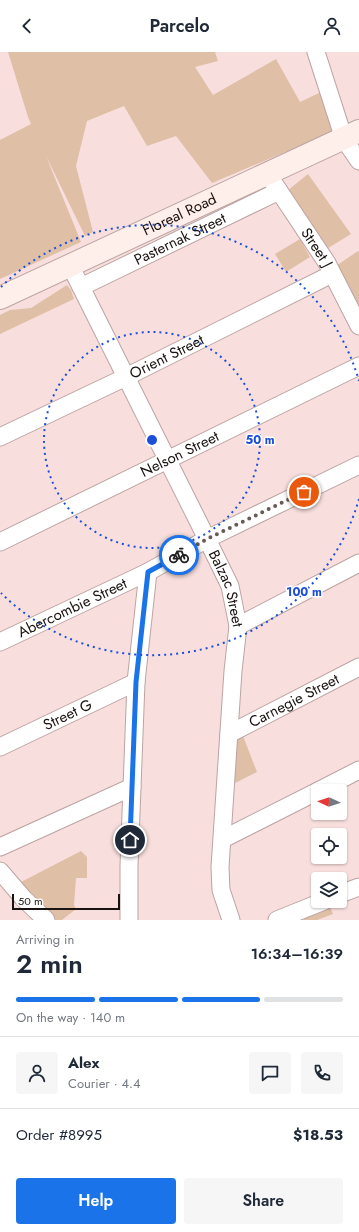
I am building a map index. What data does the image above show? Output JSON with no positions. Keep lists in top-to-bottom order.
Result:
{
  "streets": {
    "main road": ["Floreal Road"],
    "street": [
      "Pasternak Street",
      "Street J",
      "Orient Street",
      "Nelson Street",
      "Balzac Street",
      "Abercombie Street",
      "Carnegie Street",
      "Street G"
    ]
  },
  "crossings": [
    ["Floreal Road", "Street J"],
    ["Floreal Road", "Balzac Street"],
    ["Pasternak Street", "Street J"],
    ["Pasternak Street", "Balzac Street"],
    ["Street J", "Orient Street"],
    ["Orient Street", "Balzac Street"],
    ["Nelson Street", "Balzac Street"],
    ["Balzac Street", "Abercombie Street"],
    ["Balzac Street", "Carnegie Street"]
  ],
  "scale_bar": "50 m",
  "north": "left",
  "page": {
    "header": "Parcelo",
    "scale": "50 m",
    "heading": ["2 min", "Arriving in", "16:34–16:39"],
    "panel": [
      "Alex",
      "Courier · 4.4",
      "Order #8995",
      "$18.53"
    ],
    "bar": "On the way · 140 m",
    "buttons": ["Help", "Share"]
  },
  "rings": ["50 m", "100 m"]
}
